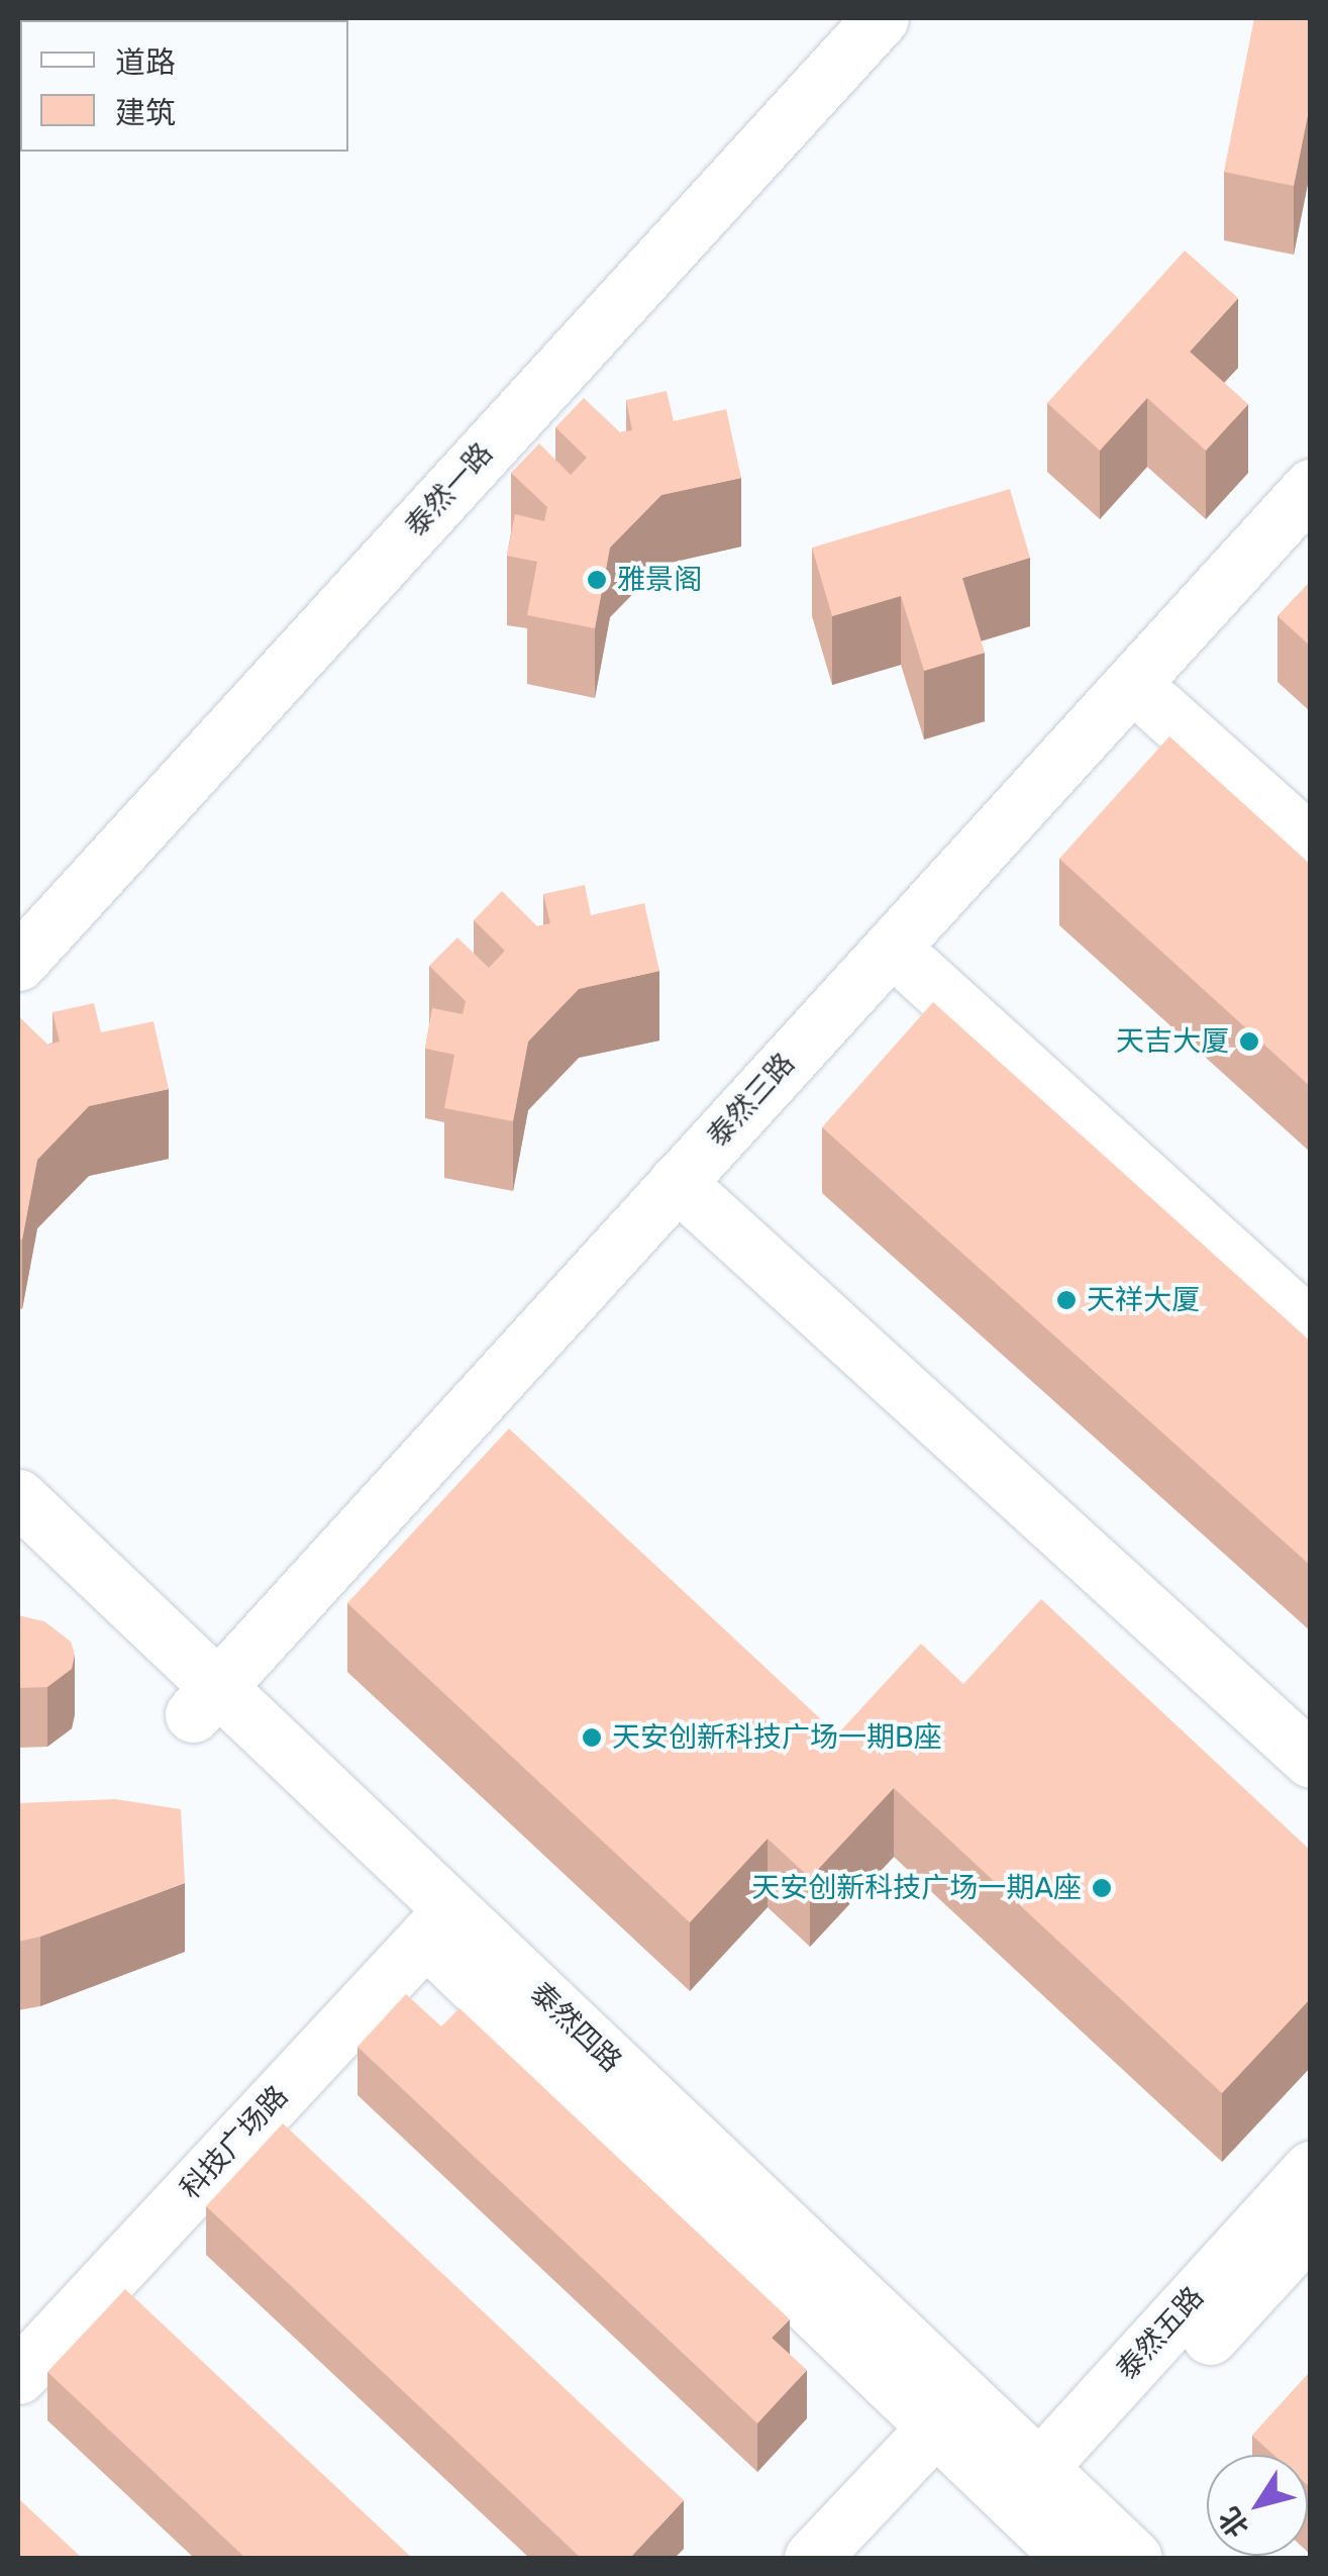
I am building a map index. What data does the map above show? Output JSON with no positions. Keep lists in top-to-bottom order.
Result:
{
  "streets": {
    "street": [
      "泰然一路",
      "泰然三路",
      "泰然四路",
      "科技广场路",
      "泰然五路"
    ]
  },
  "crossings": [
    ["泰然三路", "泰然四路"],
    ["泰然四路", "科技广场路"],
    ["泰然四路", "泰然五路"]
  ],
  "places": [
    "雅景阁",
    "天吉大厦",
    "天祥大厦",
    "天安创新科技广场一期B座",
    "天安创新科技广场一期A座"
  ],
  "legend": ["道路", "建筑"],
  "north": "bottom left"
}
